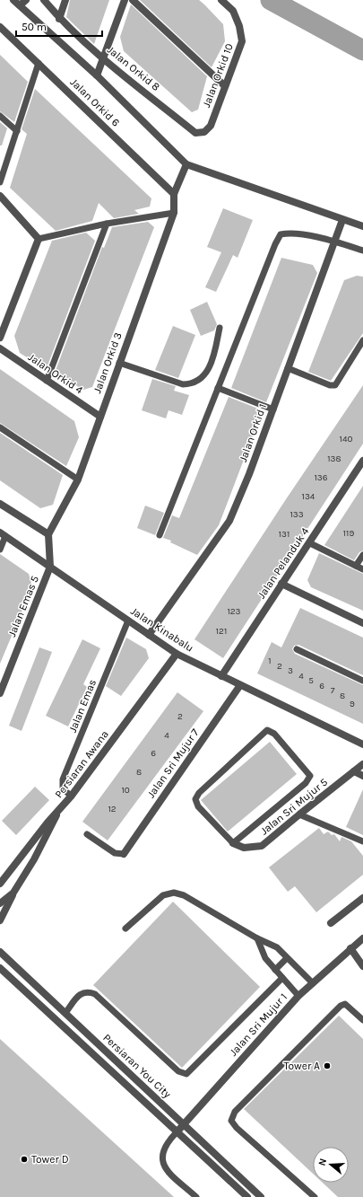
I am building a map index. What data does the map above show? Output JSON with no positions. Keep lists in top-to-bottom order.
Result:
{
  "streets": {
    "street": [
      "Jalan Orkid 8",
      "Jalan Orkid 10",
      "Jalan Orkid 6",
      "Jalan Orkid 3",
      "Jalan Orkid 4",
      "Jalan Orkid 1",
      "Jalan Pelanduk 4",
      "Jalan Emas 5",
      "Jalan Kinabalu",
      "Jalan Sri Mujur 7",
      "Persiaran Awana",
      "Jalan Sri Mujur 5",
      "Jalan Sri Mujur 1",
      "Persiaran You City"
    ],
    "lane": ["Jalan Emas"]
  },
  "crossings": [
    ["Jalan Orkid 8", "Jalan Orkid 10"],
    ["Jalan Orkid 6", "Jalan Orkid 3"],
    ["Jalan Orkid 3", "Jalan Orkid 4"],
    ["Jalan Orkid 1", "Jalan Kinabalu"],
    ["Jalan Pelanduk 4", "Jalan Kinabalu"],
    ["Jalan Emas 5", "Jalan Kinabalu"],
    ["Jalan Kinabalu", "Jalan Emas"],
    ["Jalan Kinabalu", "Jalan Sri Mujur 7"],
    ["Jalan Kinabalu", "Persiaran Awana"],
    ["Jalan Emas", "Persiaran Awana"],
    ["Jalan Sri Mujur 1", "Persiaran You City"]
  ],
  "places": ["Tower A", "Tower D"],
  "house_numbers": [
    "140",
    "138",
    "136",
    "134",
    "133",
    "119",
    "131",
    "123",
    "121",
    "1",
    "2",
    "3",
    "4",
    "5",
    "6",
    "7",
    "8",
    "9",
    "2",
    "4",
    "6",
    "8",
    "10",
    "12"
  ],
  "scale_bar": "50 m",
  "north": "left"
}
